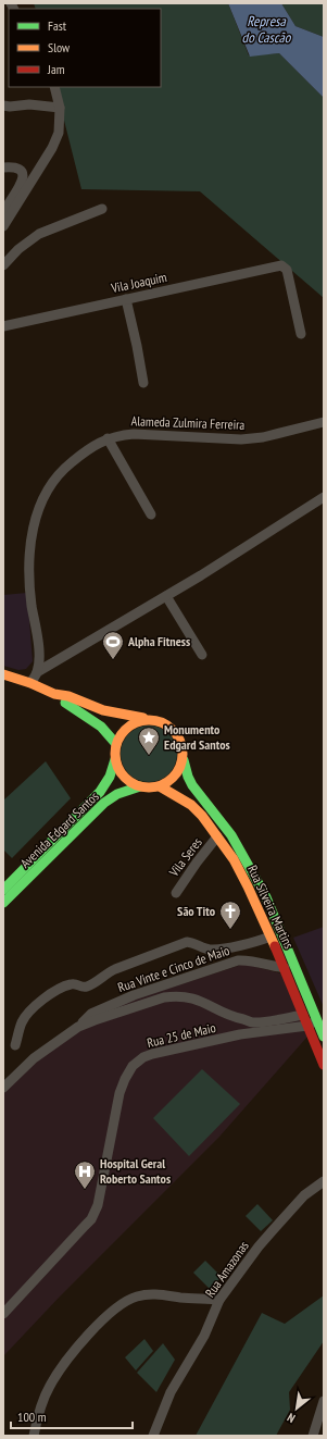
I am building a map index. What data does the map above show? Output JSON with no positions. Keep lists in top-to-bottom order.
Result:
{
  "streets": {
    "main road": ["Avenida Edgard Santos", "Rua Silveira Martins"],
    "street": [
      "Vila Joaquim",
      "Alameda Zulmira Ferreira",
      "Vila Seres",
      "Rua Vinte e Cinco de Maio",
      "Rua 25 de Maio",
      "Rua Amazonas"
    ]
  },
  "crossings": [
    ["Avenida Edgard Santos", "Rua Silveira Martins"],
    ["Vila Seres", "Rua Silveira Martins"],
    ["Rua Silveira Martins", "Rua Vinte e Cinco de Maio"],
    ["Rua Silveira Martins", "Rua 25 de Maio"],
    ["Rua Vinte e Cinco de Maio", "Rua 25 de Maio"]
  ],
  "water": ["Represa do Cascão"],
  "places": {
    "sports": ["Alpha Fitness"],
    "place": ["Monumento Edgard Santos"],
    "church": ["São Tito"],
    "hospital": ["Hospital Geral Roberto Santos"]
  },
  "legend": ["Fast", "Slow", "Jam"],
  "scale_bar": "100 m",
  "north": "bottom left"
}
